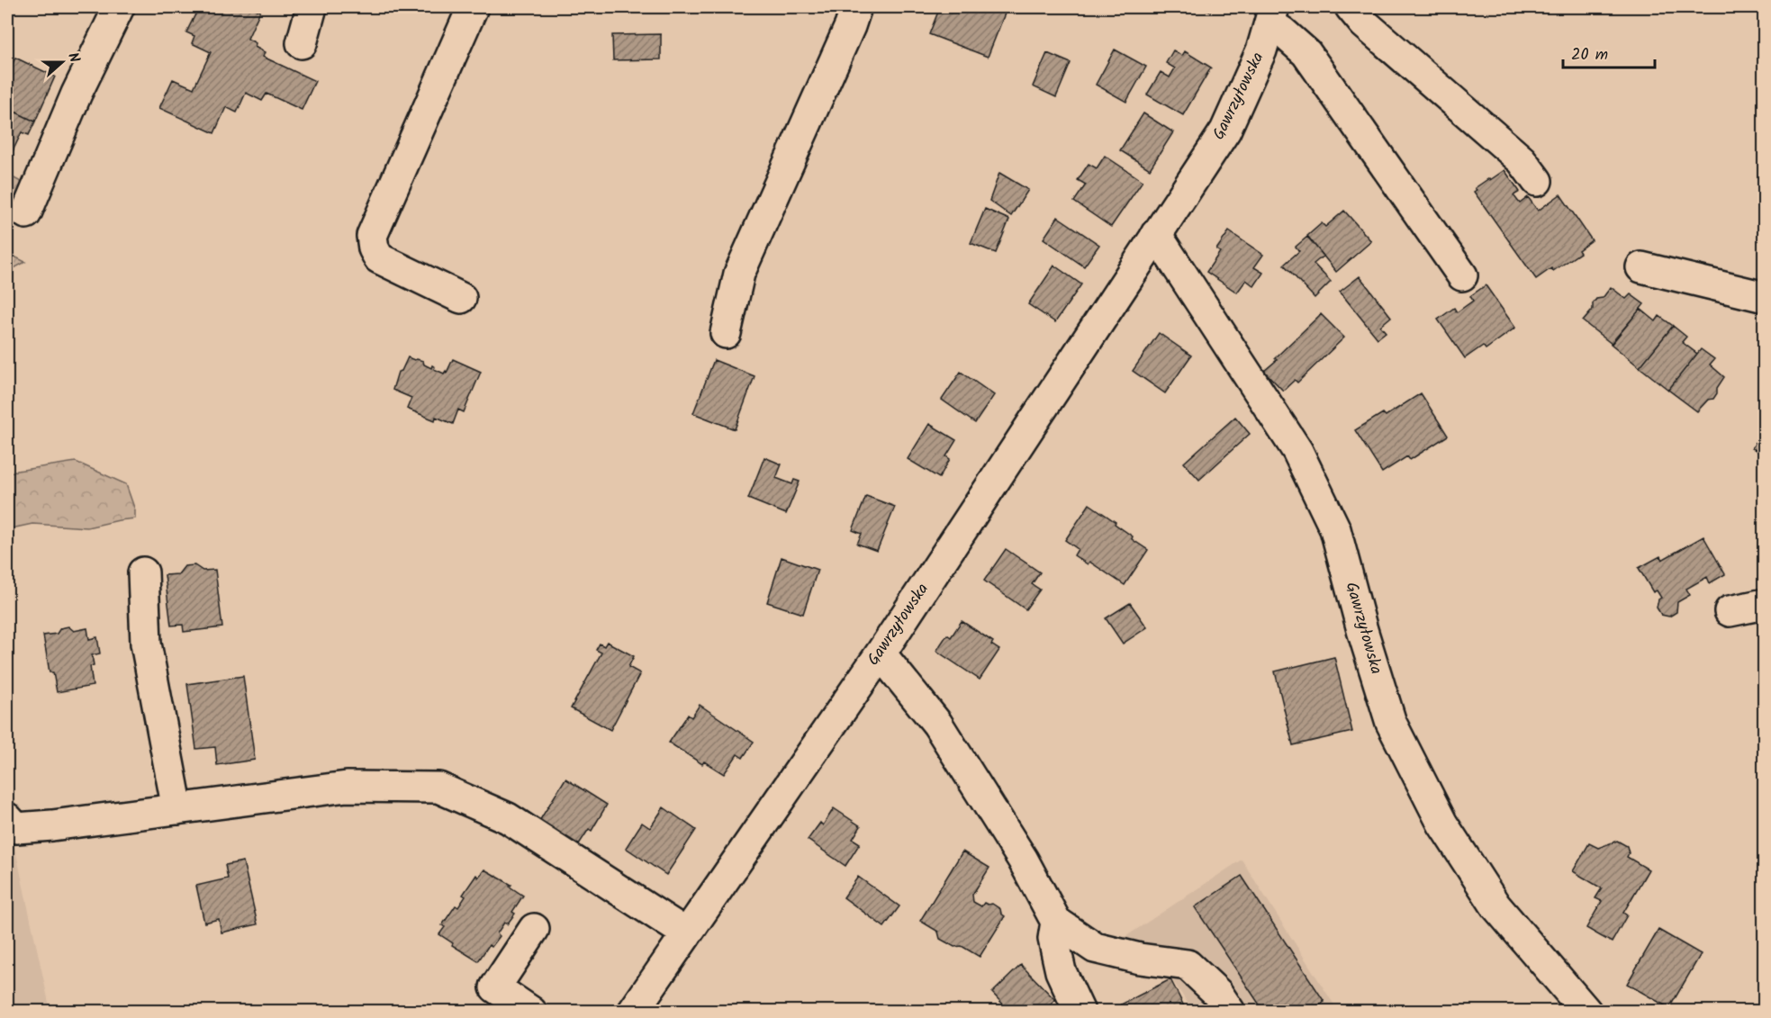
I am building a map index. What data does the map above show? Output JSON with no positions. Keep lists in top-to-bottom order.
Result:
{
  "streets": {
    "street": ["Gawrzyłowska"]
  },
  "scale_bar": "20 m",
  "north": "right"
}
